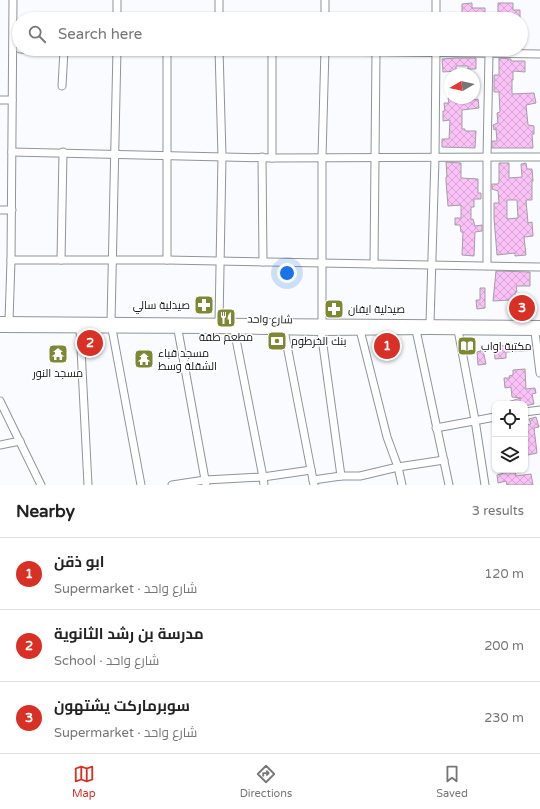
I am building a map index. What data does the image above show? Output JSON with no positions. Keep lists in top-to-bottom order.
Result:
{
  "streets": {
    "street": ["شارع واحد"]
  },
  "places": {
    "pharmacy": ["صيدلية سالي", "صيدلية ايفان"],
    "restaurant": ["مطعم طقة"],
    "bank": ["بنك الخرطوم"],
    "library": ["مكتبة اواب"],
    "temple": ["مسجد النور", "مسجد قباء الشقلة وسط"]
  },
  "north": "left",
  "page": {
    "search": "Search here",
    "pins": ["3", "2", "1"],
    "heading": ["Nearby", "3 results"],
    "list": [
      {
        "mark": "1",
        "name": "ابو ذقن",
        "note": "Supermarket · شارع واحد",
        "value": "120 m"
      },
      {
        "mark": "2",
        "name": "مدرسة بن رشد الثانوية",
        "note": "School · شارع واحد",
        "value": "200 m"
      },
      {
        "mark": "3",
        "name": "سوبرماركت يشتهون",
        "note": "Supermarket · شارع واحد",
        "value": "230 m"
      }
    ],
    "nav": ["Map", "Directions", "Saved"]
  }
}
